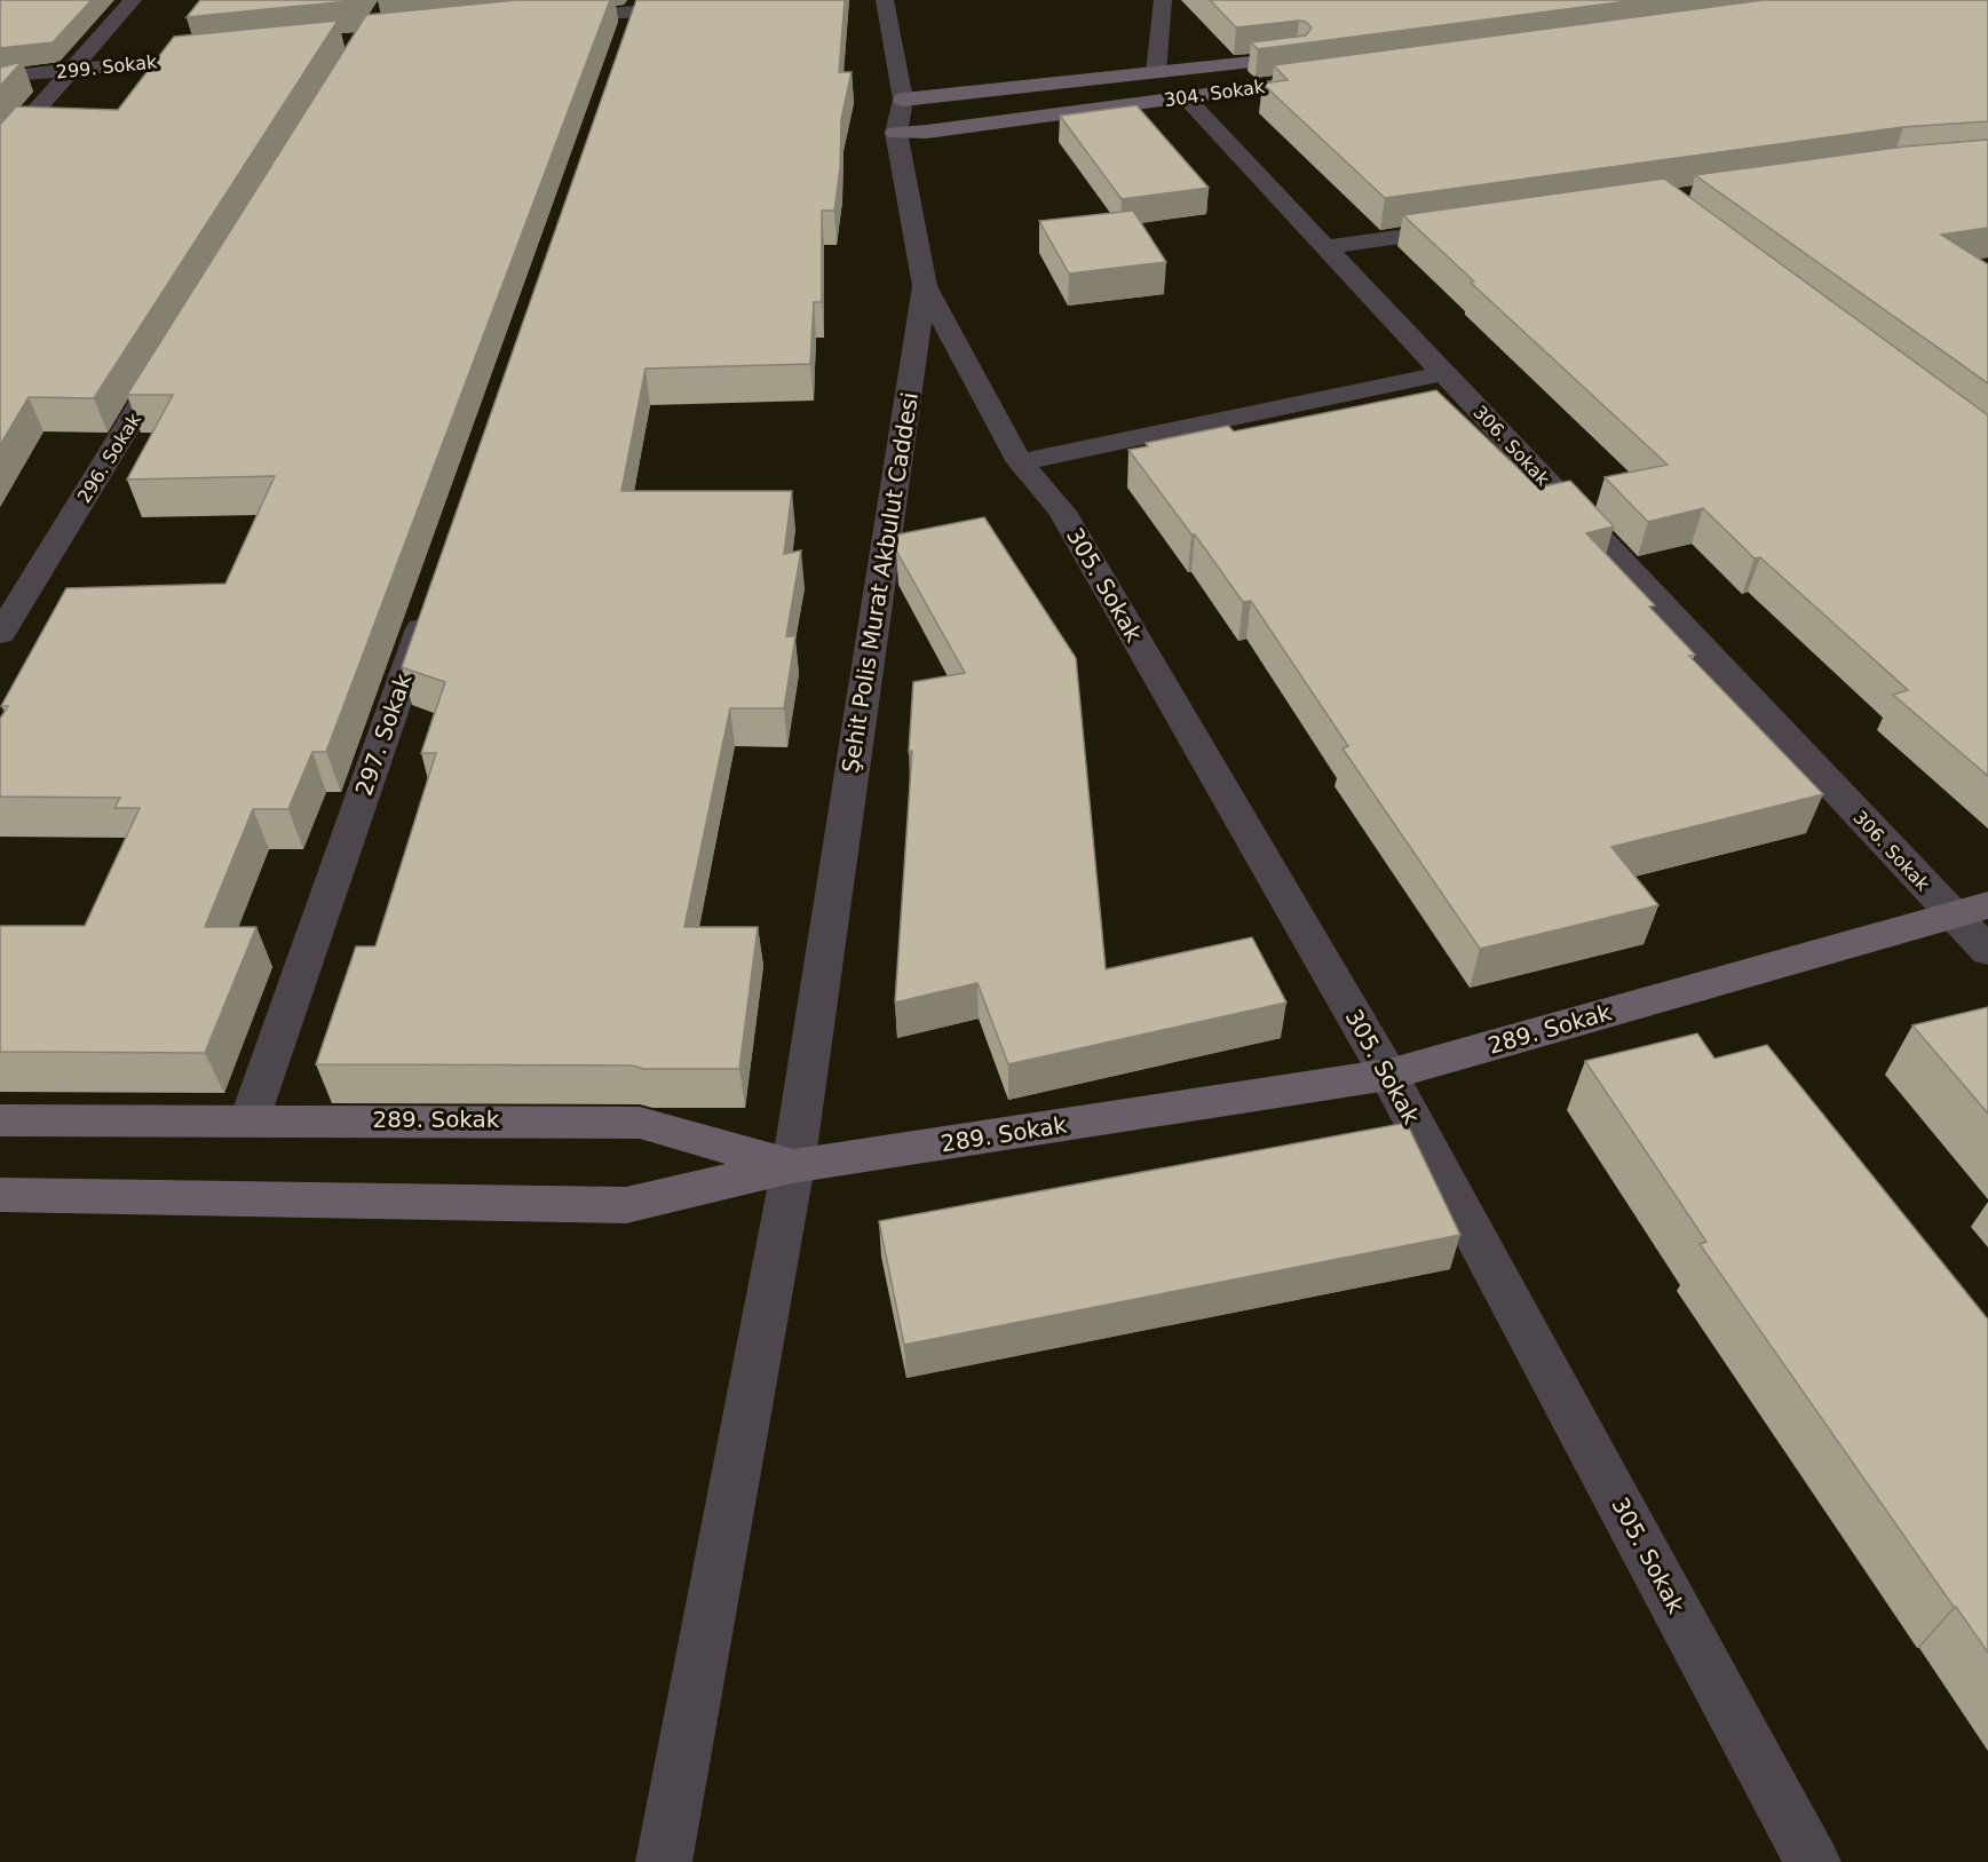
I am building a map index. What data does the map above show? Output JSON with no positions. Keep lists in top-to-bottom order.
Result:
{
  "streets": {
    "street": [
      "299. Sokak",
      "304. Sokak",
      "306. Sokak",
      "296. Sokak",
      "Şehit Polis Murat Akbulut Caddesi",
      "305. Sokak",
      "297. Sokak",
      "289. Sokak"
    ]
  },
  "crossings": [
    ["304. Sokak", "306. Sokak"],
    ["304. Sokak", "Şehit Polis Murat Akbulut Caddesi"],
    ["306. Sokak", "289. Sokak"],
    ["Şehit Polis Murat Akbulut Caddesi", "305. Sokak"],
    ["Şehit Polis Murat Akbulut Caddesi", "289. Sokak"],
    ["305. Sokak", "289. Sokak"],
    ["297. Sokak", "289. Sokak"]
  ]
}
